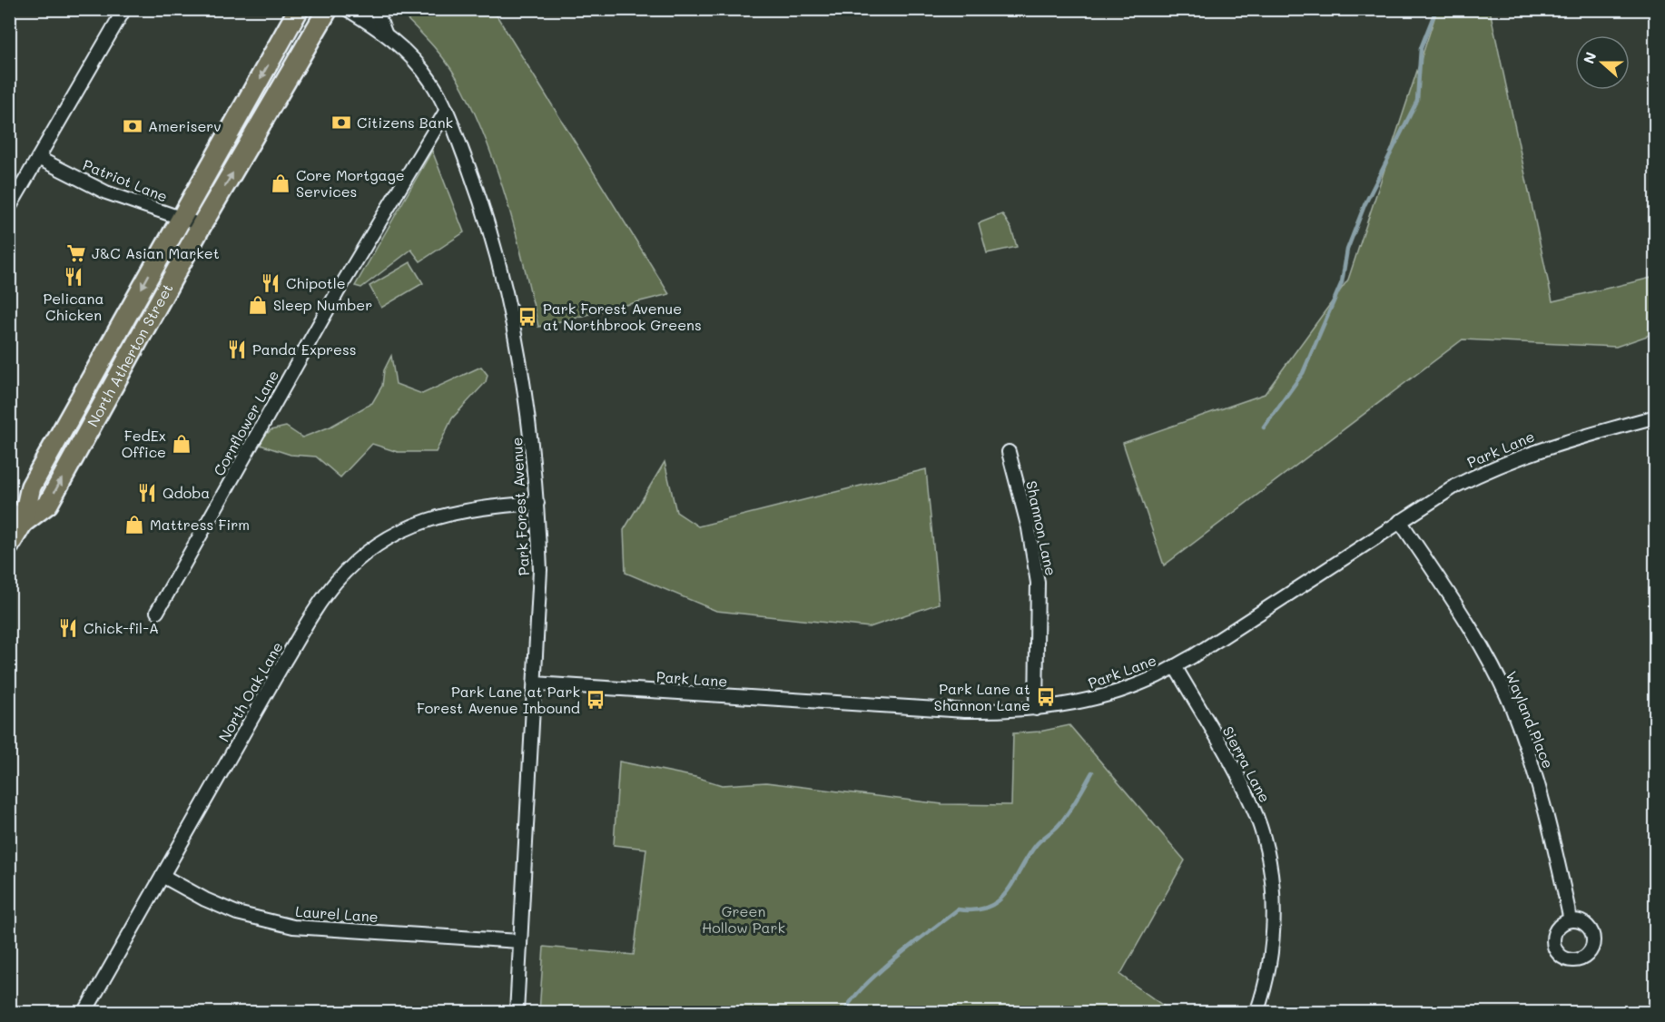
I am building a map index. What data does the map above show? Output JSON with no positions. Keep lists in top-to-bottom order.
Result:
{
  "streets": {
    "main road": ["North Atherton Street"],
    "street": [
      "Patriot Lane",
      "Cornflower Lane",
      "Park Lane",
      "Park Forest Avenue",
      "Shannon Lane",
      "North Oak Lane",
      "Wayland Place",
      "Sierra Lane",
      "Laurel Lane"
    ]
  },
  "crossings": [
    ["Patriot Lane", "North Atherton Street"],
    ["Cornflower Lane", "Park Forest Avenue"],
    ["Park Lane", "Park Forest Avenue"],
    ["Park Lane", "Shannon Lane"],
    ["Park Lane", "Wayland Place"],
    ["Park Lane", "Sierra Lane"],
    ["Park Forest Avenue", "North Oak Lane"],
    ["Park Forest Avenue", "Laurel Lane"],
    ["North Oak Lane", "Laurel Lane"]
  ],
  "parks": ["Green Hollow Park"],
  "places": {
    "bank": ["Citizens Bank", "Ameriserv"],
    "shop": [
      "Core Mortgage Services",
      "Sleep Number",
      "FedEx Office",
      "Mattress Firm"
    ],
    "supermarket": ["J&C Asian Market"],
    "restaurant": [
      "Pelicana Chicken",
      "Chipotle",
      "Panda Express",
      "Qdoba",
      "Chick-fil-A"
    ],
    "bus stop": ["Park Forest Avenue at Northbrook Greens", "Park Lane at Shannon Lane", "Park Lane at Park Forest Avenue Inbound"]
  },
  "north": "left"
}
